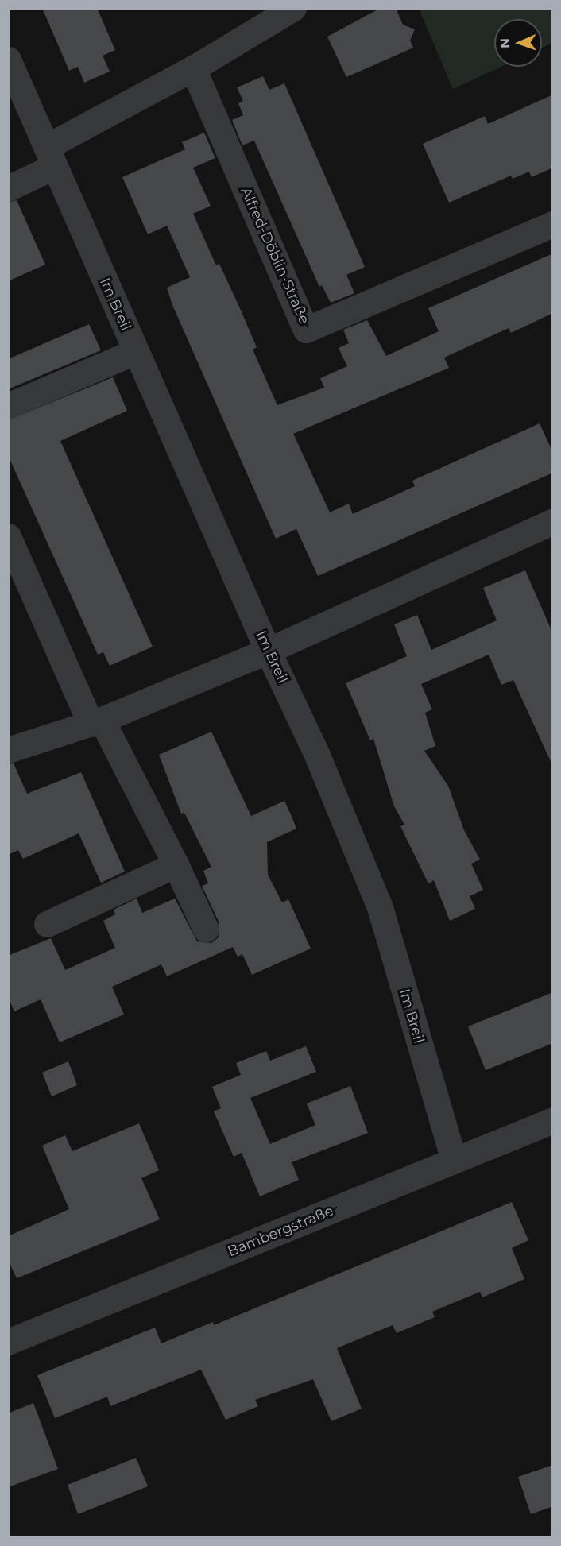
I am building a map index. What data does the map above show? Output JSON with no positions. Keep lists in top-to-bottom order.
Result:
{
  "streets": {
    "street": ["Alfred-Döblin-Straße", "Im Breil", "Bambergstraße"]
  },
  "crossings": [
    ["Im Breil", "Bambergstraße"]
  ],
  "north": "left"
}
